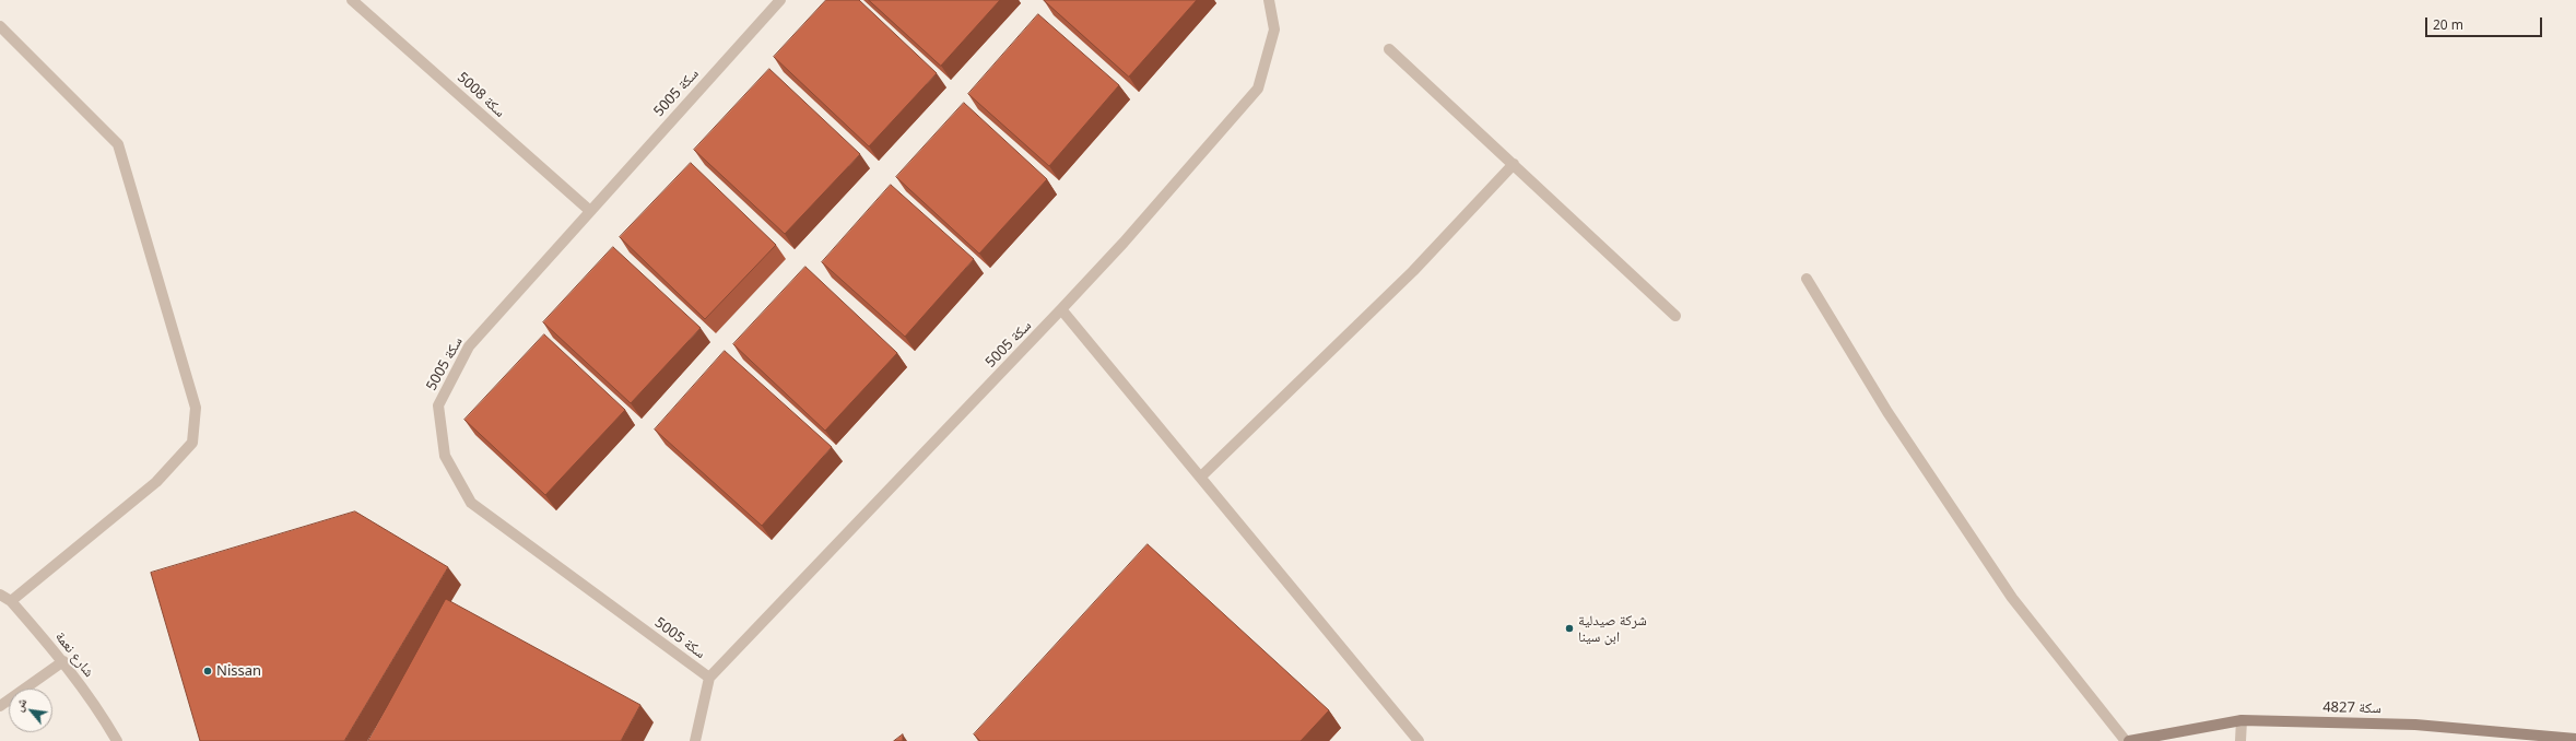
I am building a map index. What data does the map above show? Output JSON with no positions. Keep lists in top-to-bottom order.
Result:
{
  "streets": {
    "street": [
      "سكة 5005",
      "سكة 5008",
      "شارع نعمة",
      "سكة 4827"
    ]
  },
  "crossings": [
    ["سكة 5005", "سكة 5008"]
  ],
  "places": ["شركة صيدلية ابن سينا", "Nissan"],
  "scale_bar": "20 m",
  "north": "top left"
}
